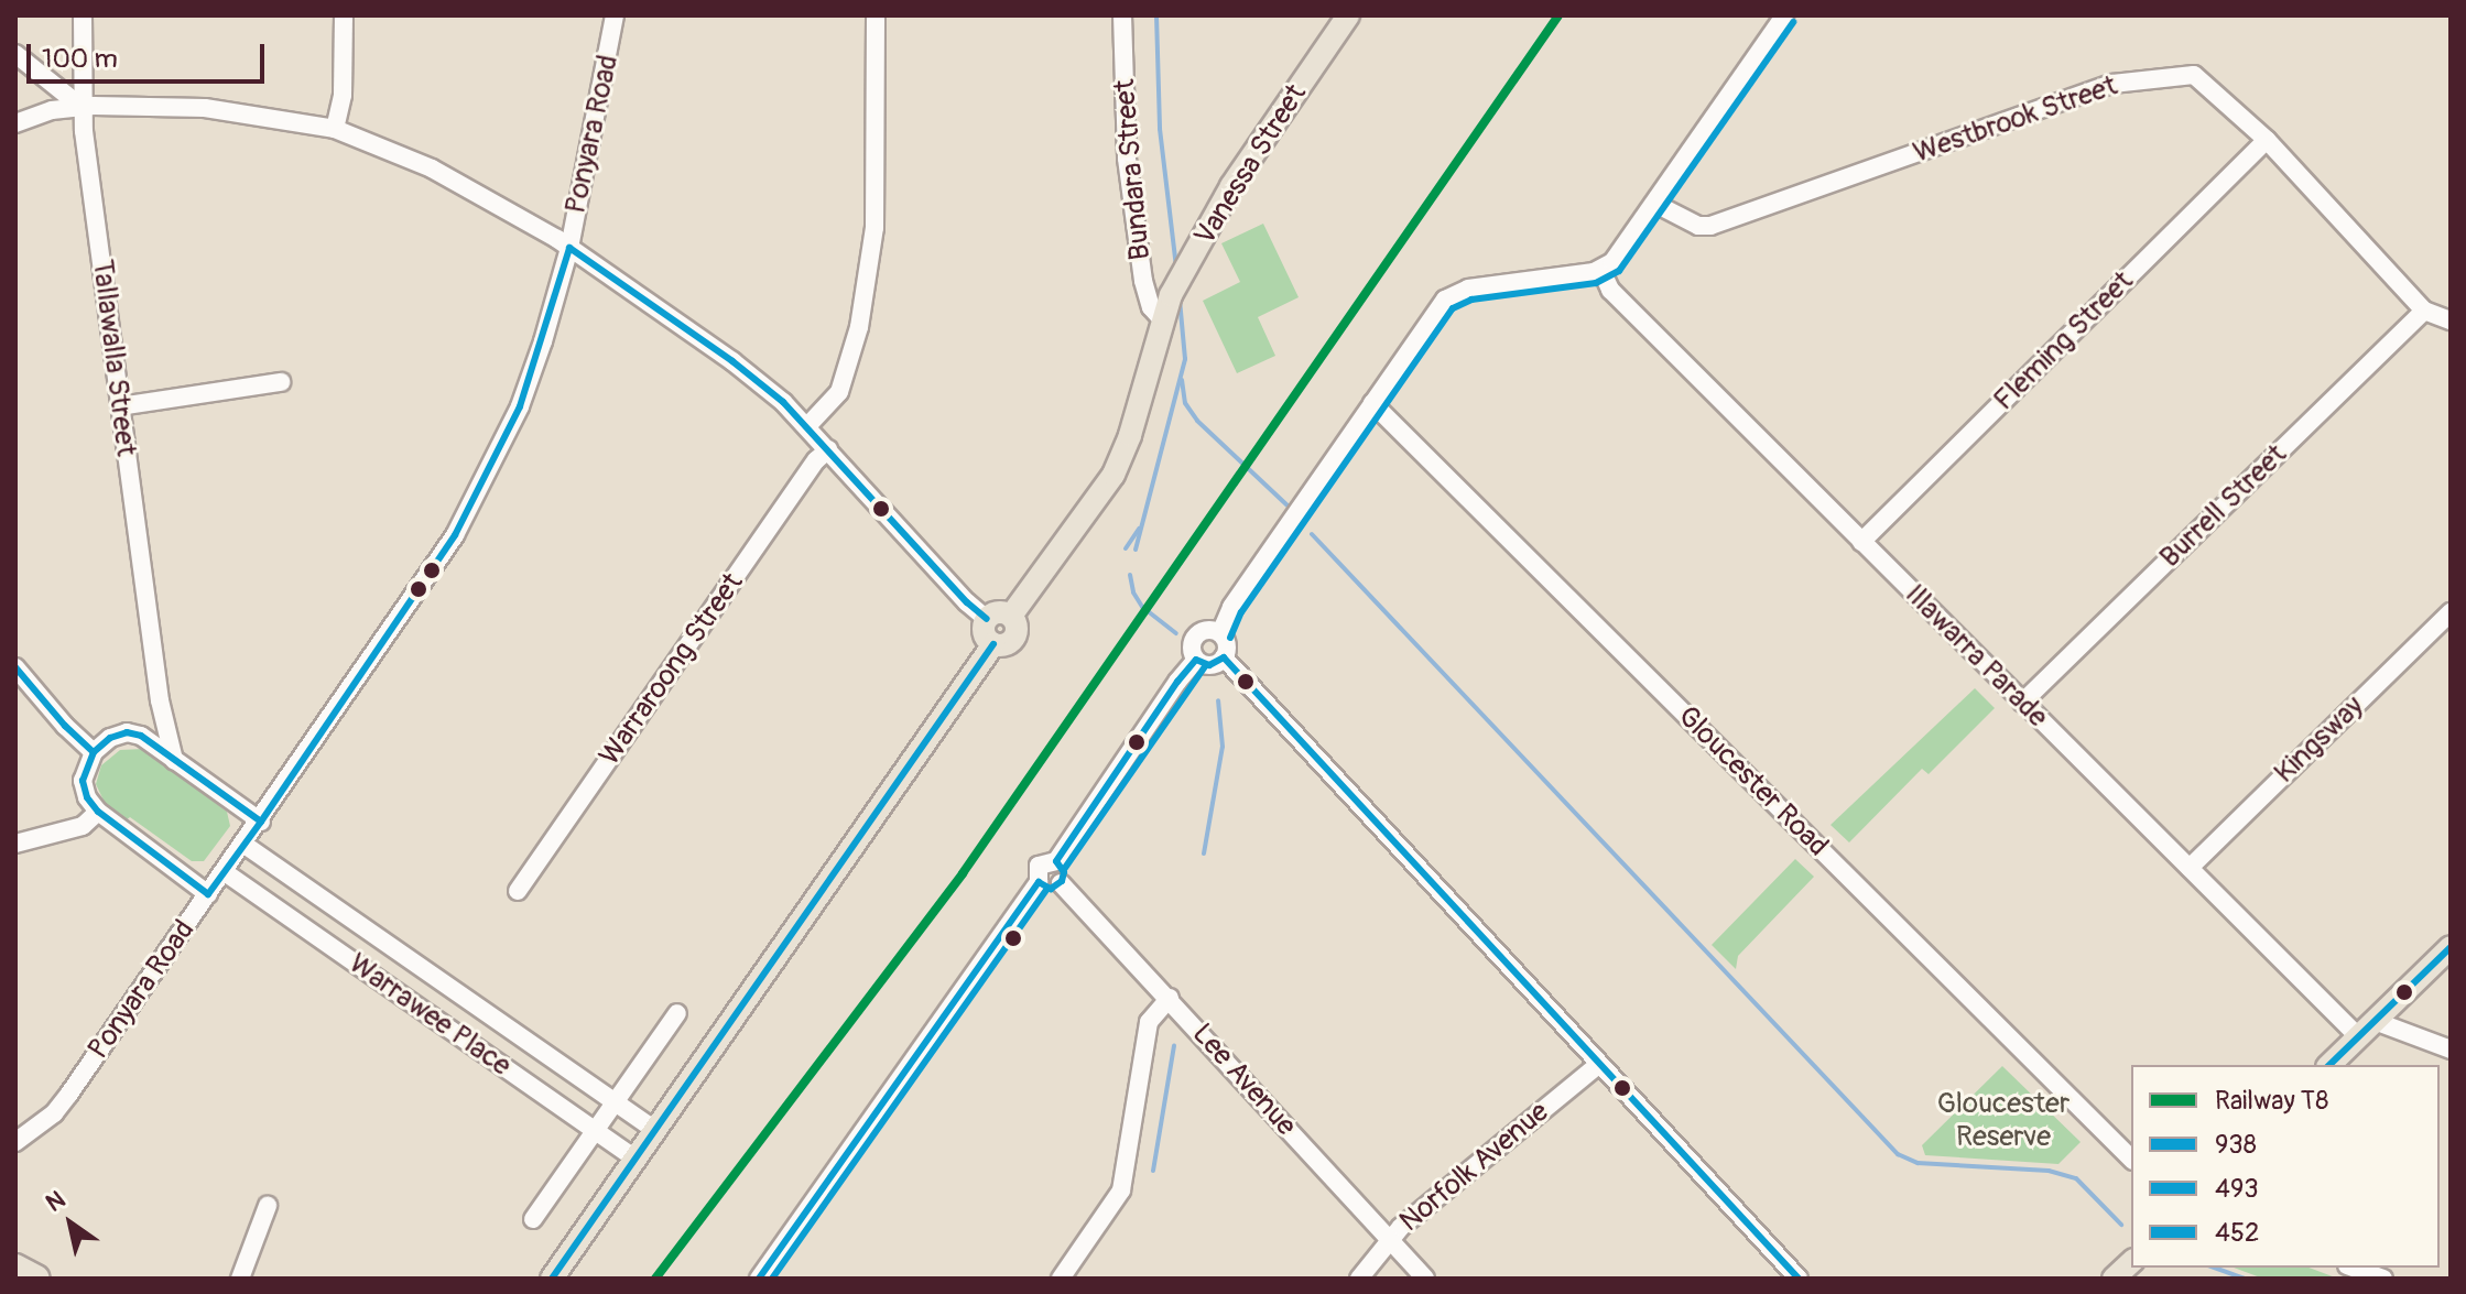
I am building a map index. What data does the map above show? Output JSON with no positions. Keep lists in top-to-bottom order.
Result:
{
  "streets": {
    "main road": ["Vanessa Street"],
    "street": [
      "Westbrook Street",
      "Ponyara Road",
      "Bundara Street",
      "Fleming Street",
      "Tallawalla Street",
      "Burrell Street",
      "Illawarra Parade",
      "Warraroong Street",
      "Kingsway",
      "Gloucester Road",
      "Warrawee Place",
      "Lee Avenue",
      "Norfolk Avenue"
    ]
  },
  "crossings": [
    ["Westbrook Street", "Fleming Street"],
    ["Westbrook Street", "Burrell Street"],
    ["Ponyara Road", "Warrawee Place"],
    ["Vanessa Street", "Bundara Street"],
    ["Fleming Street", "Illawarra Parade"],
    ["Burrell Street", "Illawarra Parade"],
    ["Illawarra Parade", "Kingsway"],
    ["Lee Avenue", "Norfolk Avenue"]
  ],
  "parks": ["Gloucester Reserve"],
  "lines": [
    "rail line T8",
    "transit line 493",
    "transit line 938",
    "transit line 452"
  ],
  "legend": [
    "Railway T8",
    "938",
    "493",
    "452"
  ],
  "scale_bar": "100 m",
  "north": "top left"
}
